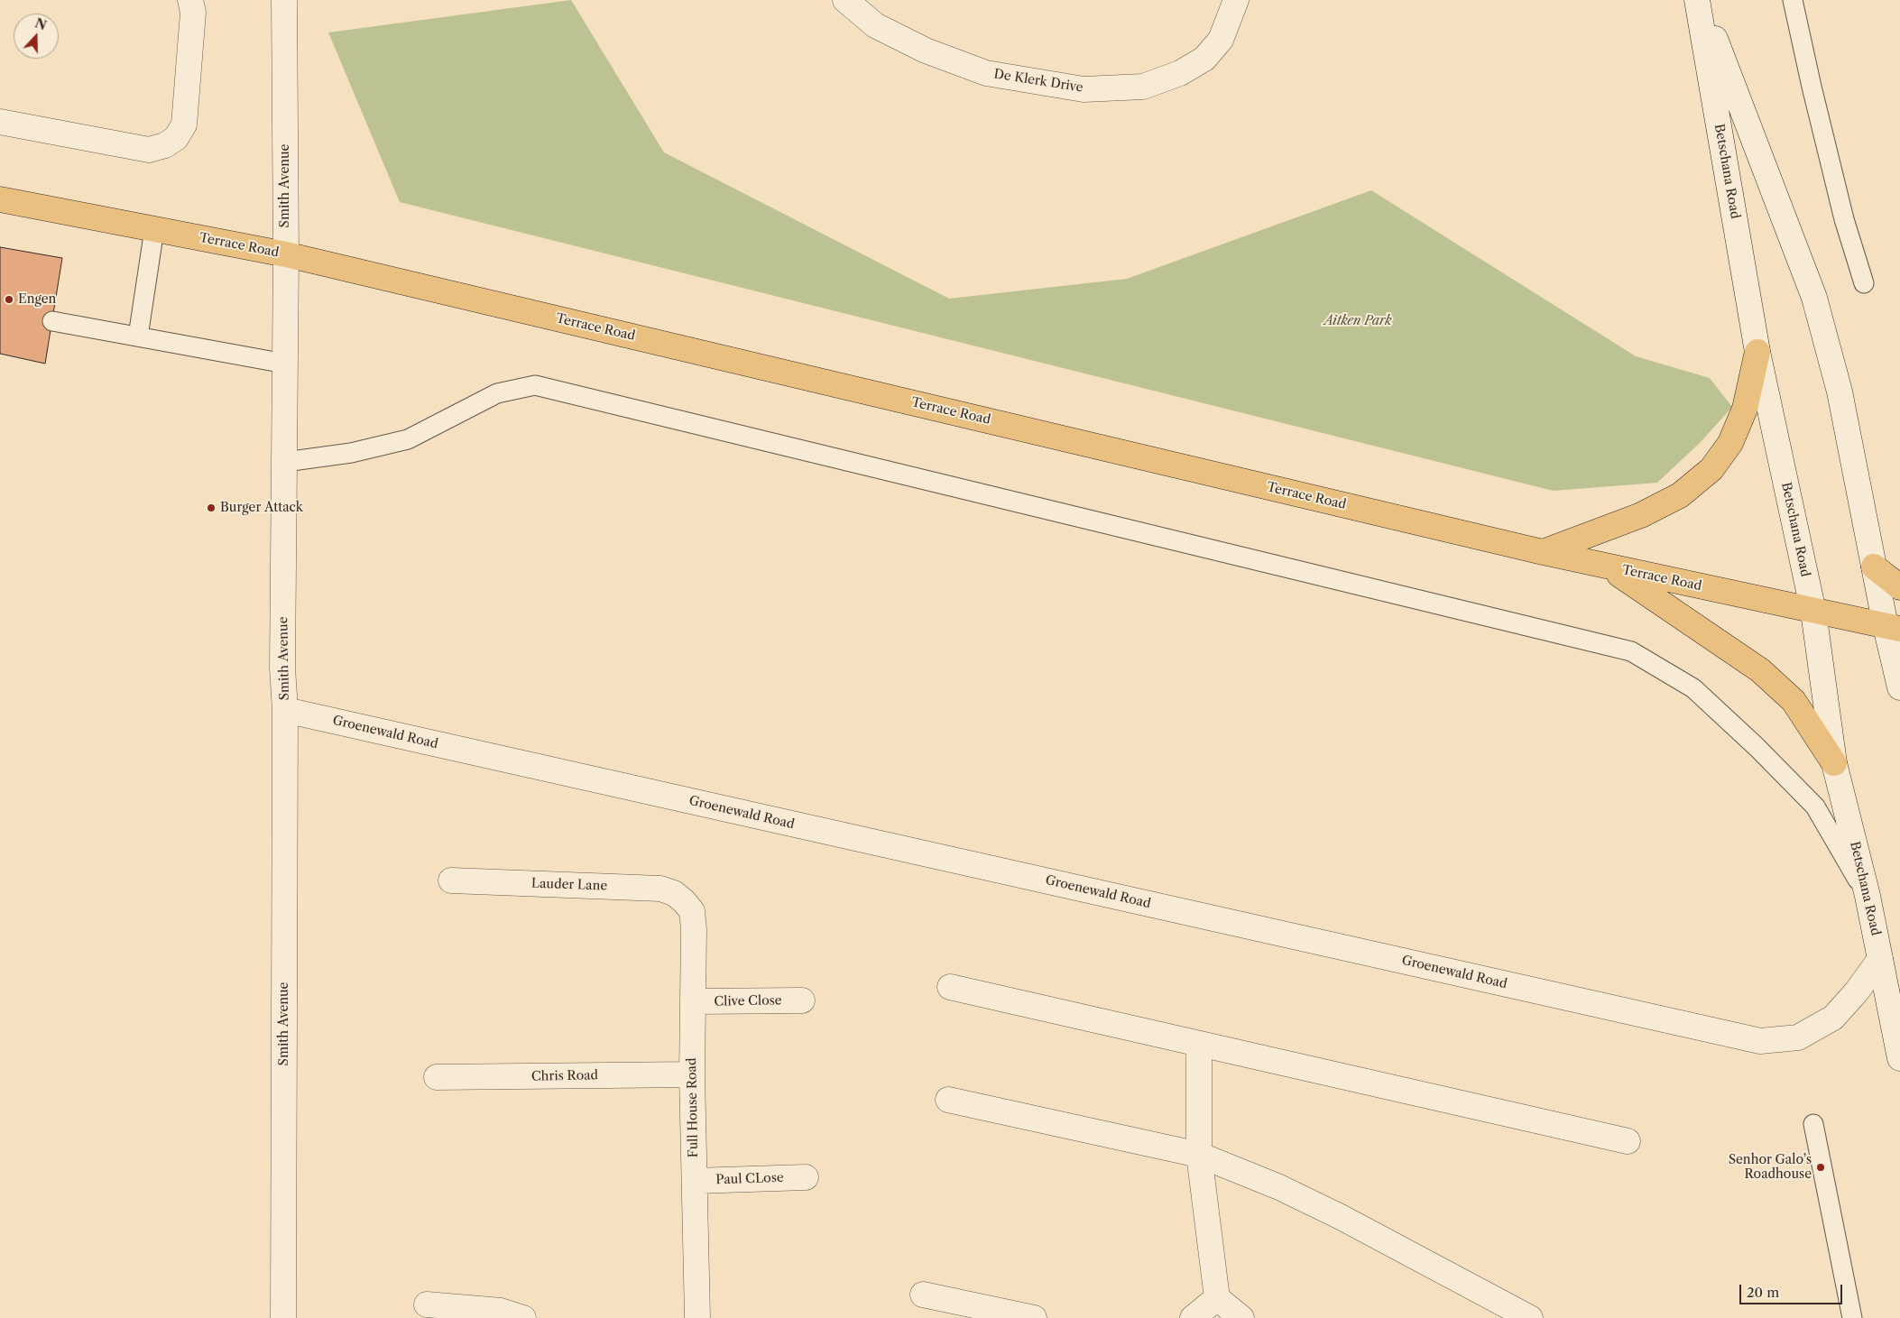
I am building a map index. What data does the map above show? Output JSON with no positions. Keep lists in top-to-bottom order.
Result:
{
  "streets": {
    "main road": ["Terrace Road"],
    "street": [
      "De Klerk Drive",
      "Betschana Road",
      "Smith Avenue",
      "Groenewald Road",
      "Lauder Lane",
      "Clive Close",
      "Chris Road",
      "Full House Road",
      "Paul CLose"
    ]
  },
  "crossings": [
    ["Betschana Road", "Terrace Road"],
    ["Betschana Road", "Groenewald Road"],
    ["Smith Avenue", "Terrace Road"],
    ["Smith Avenue", "Groenewald Road"],
    ["Lauder Lane", "Full House Road"],
    ["Clive Close", "Full House Road"],
    ["Chris Road", "Full House Road"],
    ["Full House Road", "Paul CLose"]
  ],
  "parks": ["Aitken Park"],
  "places": ["Engen", "Burger Attack", "Senhor Galo’s Roadhouse"],
  "scale_bar": "20 m",
  "north": "top"
}
